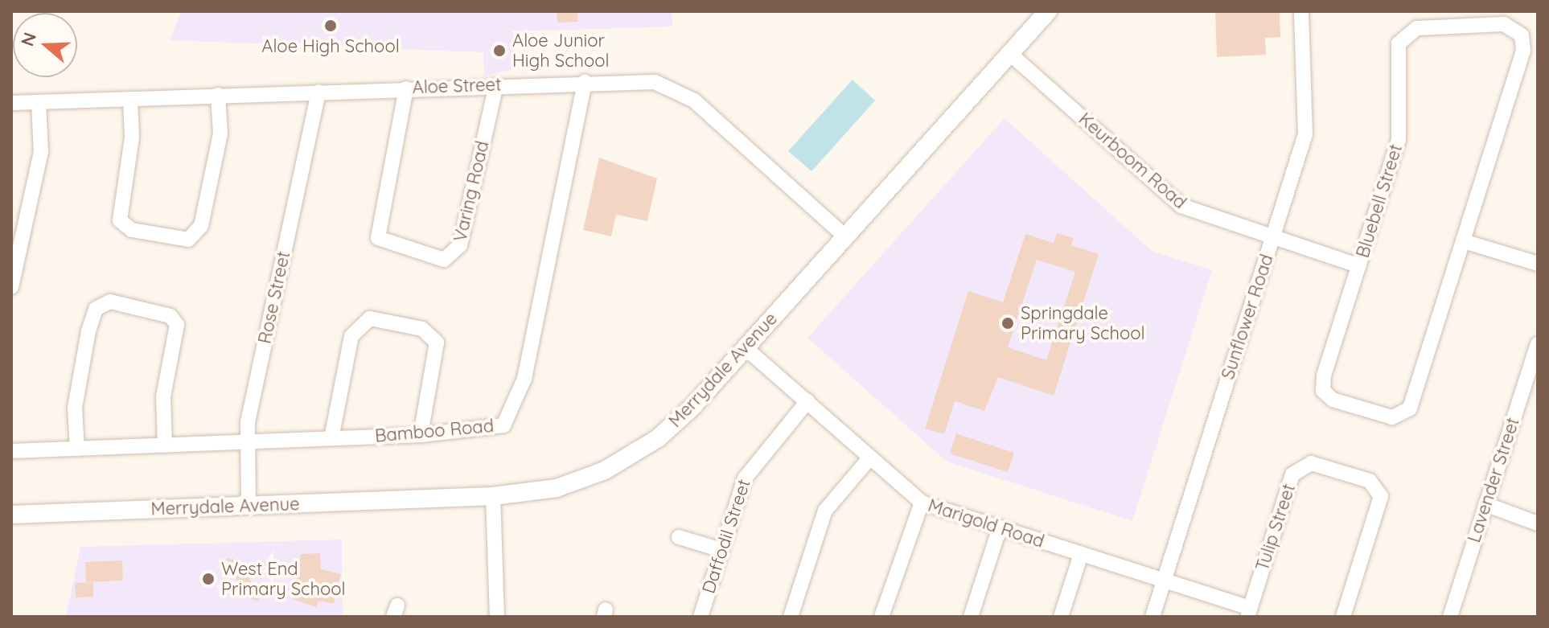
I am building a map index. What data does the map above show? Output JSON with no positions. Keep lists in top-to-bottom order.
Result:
{
  "streets": {
    "street": [
      "Aloe Street",
      "Keurboom Road",
      "Varing Road",
      "Bluebell Street",
      "Rose Street",
      "Sunflower Road",
      "Merrydale Avenue",
      "Bamboo Road",
      "Lavender Street",
      "Marigold Road",
      "Tulip Street",
      "Daffodil Street"
    ]
  },
  "crossings": [
    ["Aloe Street", "Varing Road"],
    ["Aloe Street", "Rose Street"],
    ["Aloe Street", "Merrydale Avenue"],
    ["Aloe Street", "Bamboo Road"],
    ["Keurboom Road", "Bluebell Street"],
    ["Keurboom Road", "Sunflower Road"],
    ["Keurboom Road", "Merrydale Avenue"],
    ["Rose Street", "Merrydale Avenue"],
    ["Rose Street", "Bamboo Road"],
    ["Sunflower Road", "Marigold Road"],
    ["Merrydale Avenue", "Marigold Road"],
    ["Marigold Road", "Tulip Street"],
    ["Marigold Road", "Daffodil Street"]
  ],
  "places": [
    "Aloe High School",
    "Aloe Junior High School",
    "Springdale Primary School",
    "West End Primary School"
  ],
  "north": "left"
}
